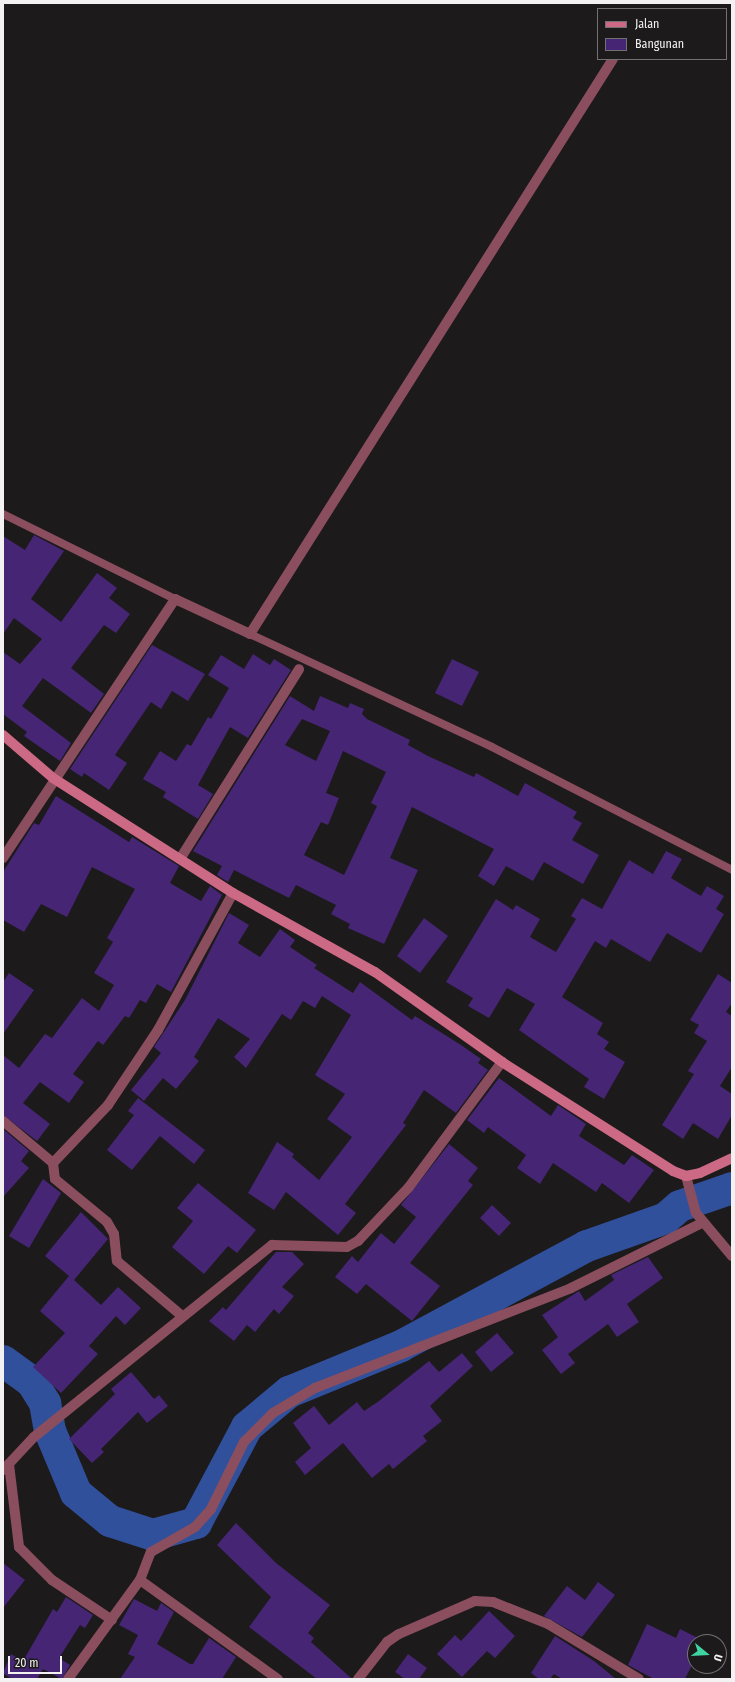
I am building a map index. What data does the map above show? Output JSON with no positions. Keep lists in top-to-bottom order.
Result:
{
  "legend": ["Jalan", "Bangunan"],
  "scale_bar": "20 m",
  "north": "right"
}
